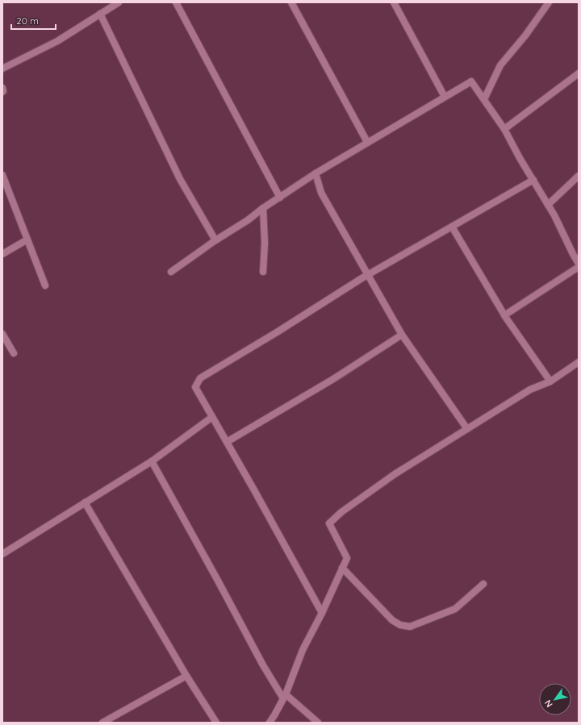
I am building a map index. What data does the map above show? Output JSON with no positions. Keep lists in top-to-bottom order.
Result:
{
  "scale_bar": "20 m",
  "north": "bottom left"
}
